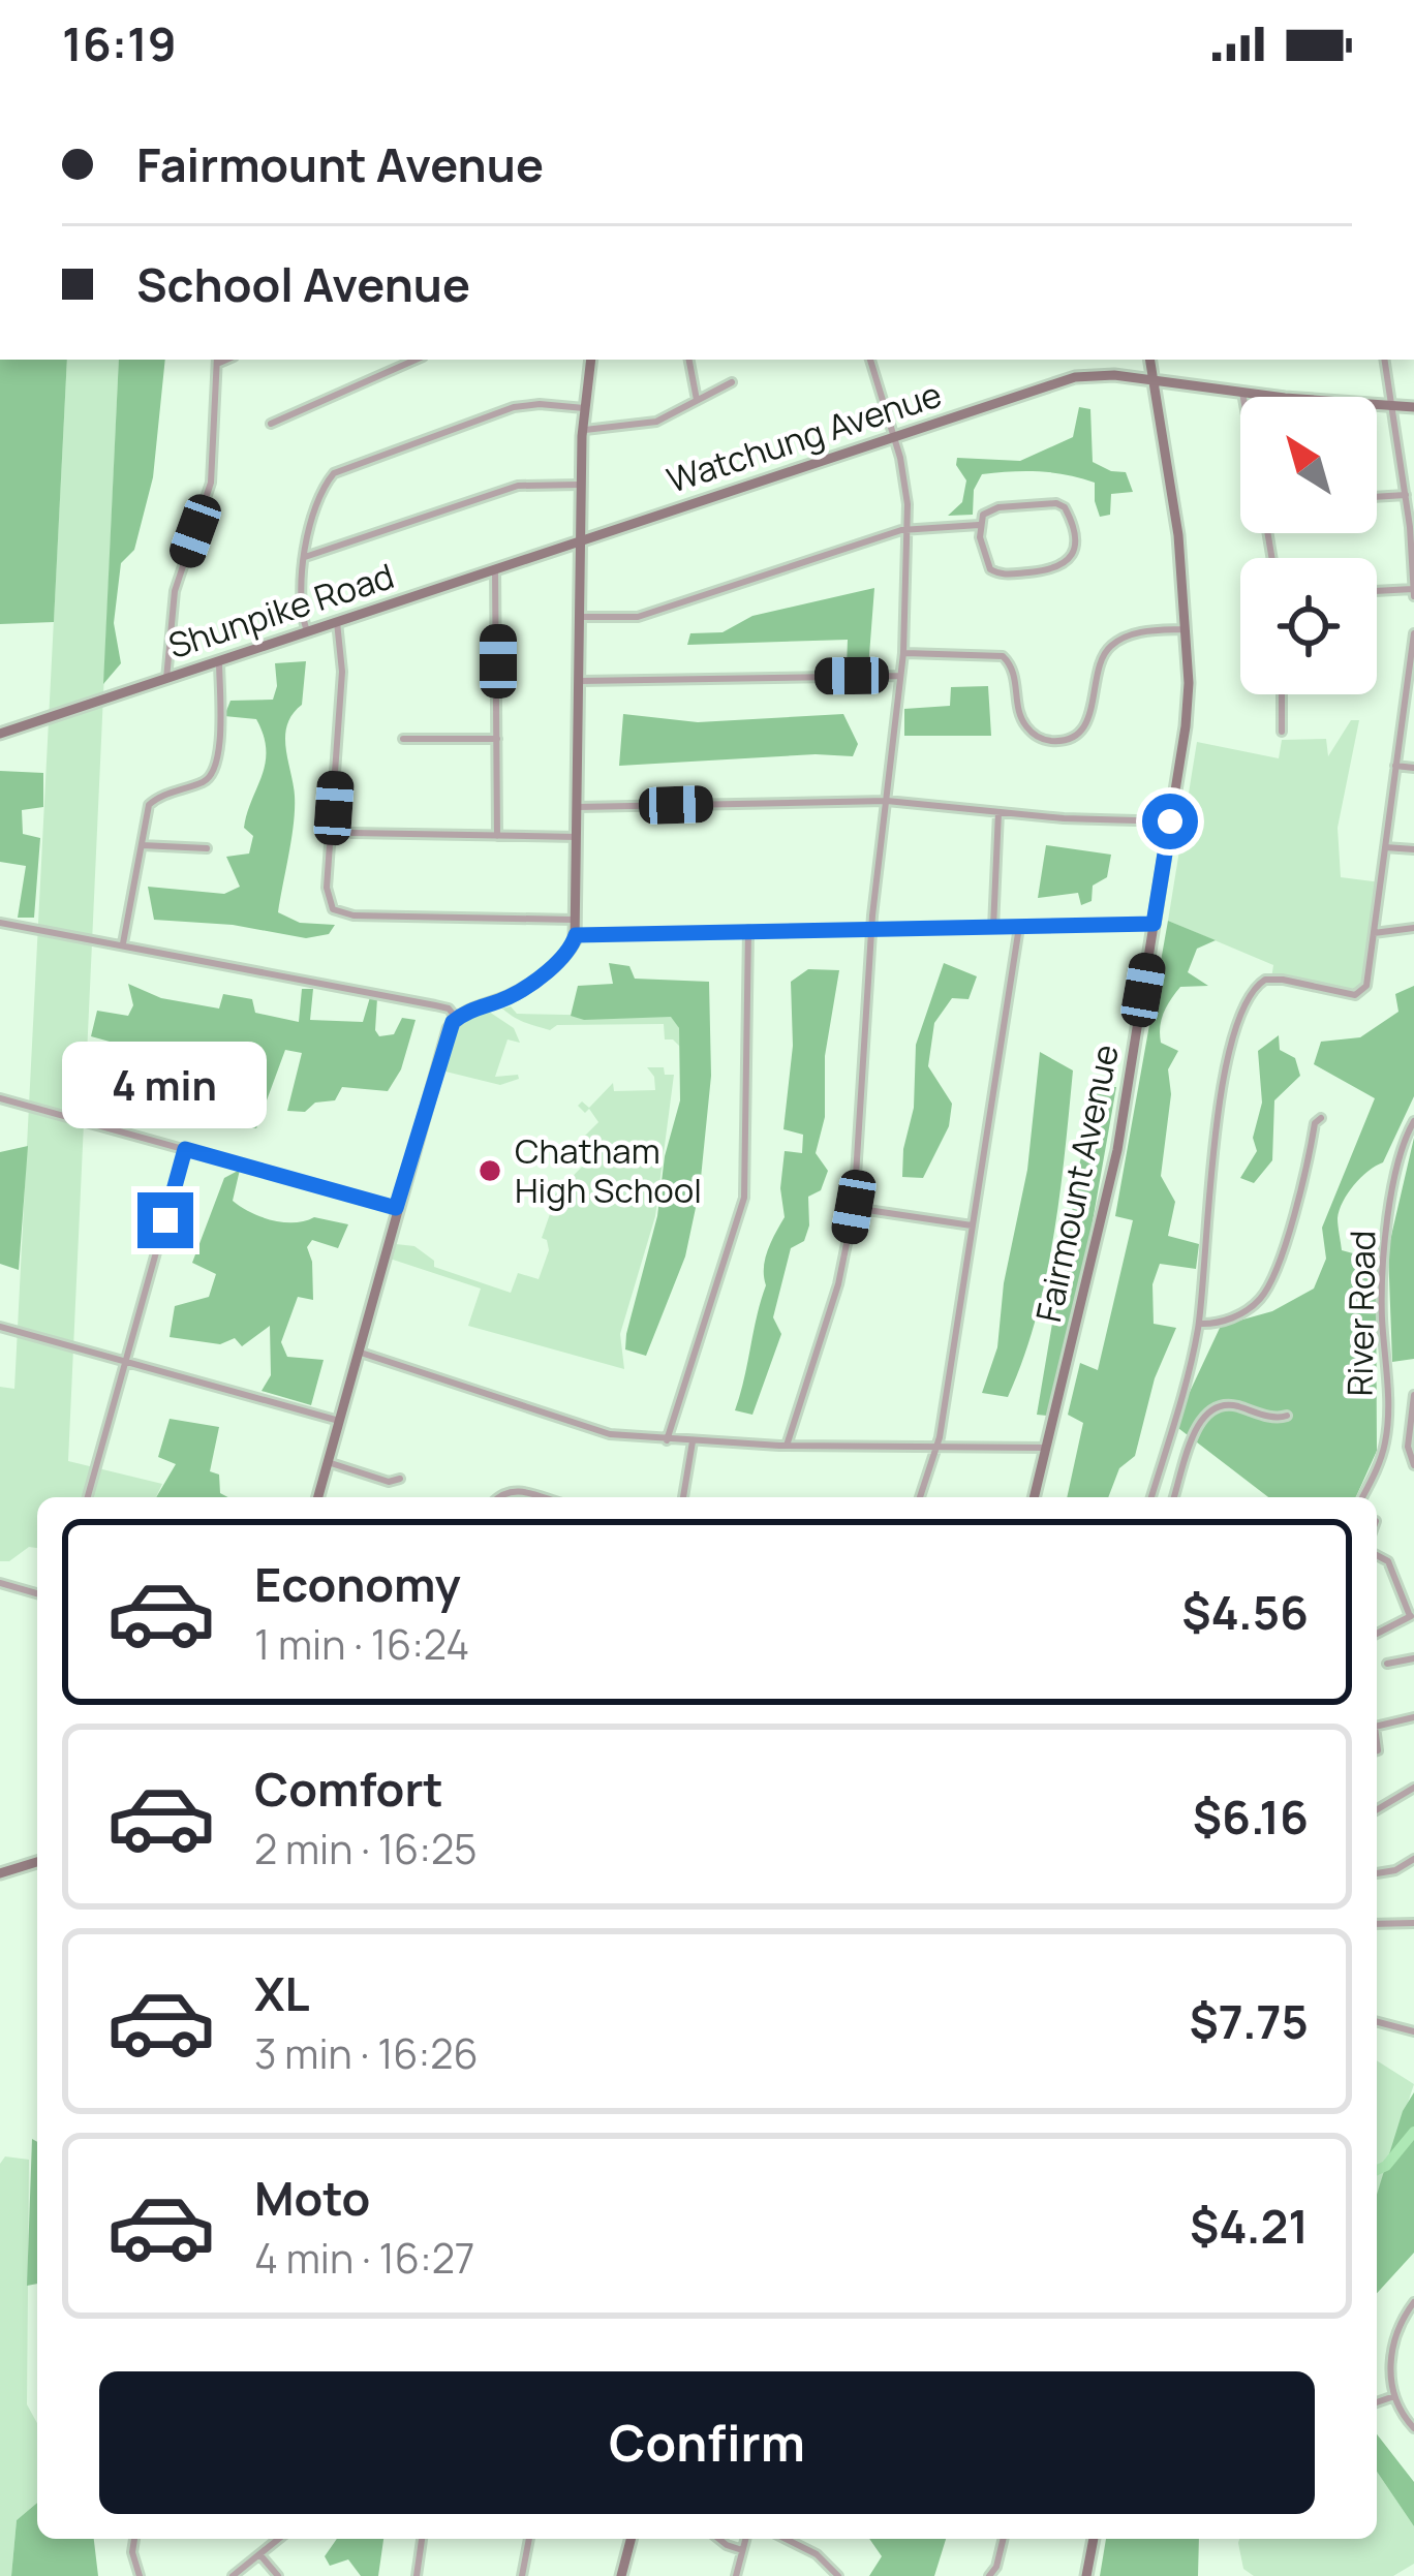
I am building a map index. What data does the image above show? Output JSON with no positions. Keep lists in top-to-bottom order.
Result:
{
  "streets": {
    "main road": ["Watchung Avenue", "Shunpike Road", "Fairmount Avenue"],
    "street": ["River Road"]
  },
  "crossings": [
    ["Watchung Avenue", "Shunpike Road"],
    ["Watchung Avenue", "Fairmount Avenue"]
  ],
  "places": ["Chatham High School"],
  "north": "top left",
  "page": {
    "status": "16:19",
    "banner": ["Fairmount Avenue", "School Avenue"],
    "bubble": "4 min",
    "list": [
      {
        "name": "Economy",
        "note": "1 min · 16:24",
        "value": "$4.56"
      },
      {
        "name": "Comfort",
        "note": "2 min · 16:25",
        "value": "$6.16"
      },
      {
        "name": "XL",
        "note": "3 min · 16:26",
        "value": "$7.75"
      },
      {
        "name": "Moto",
        "note": "4 min · 16:27",
        "value": "$4.21"
      }
    ],
    "buttons": "Confirm"
  }
}
